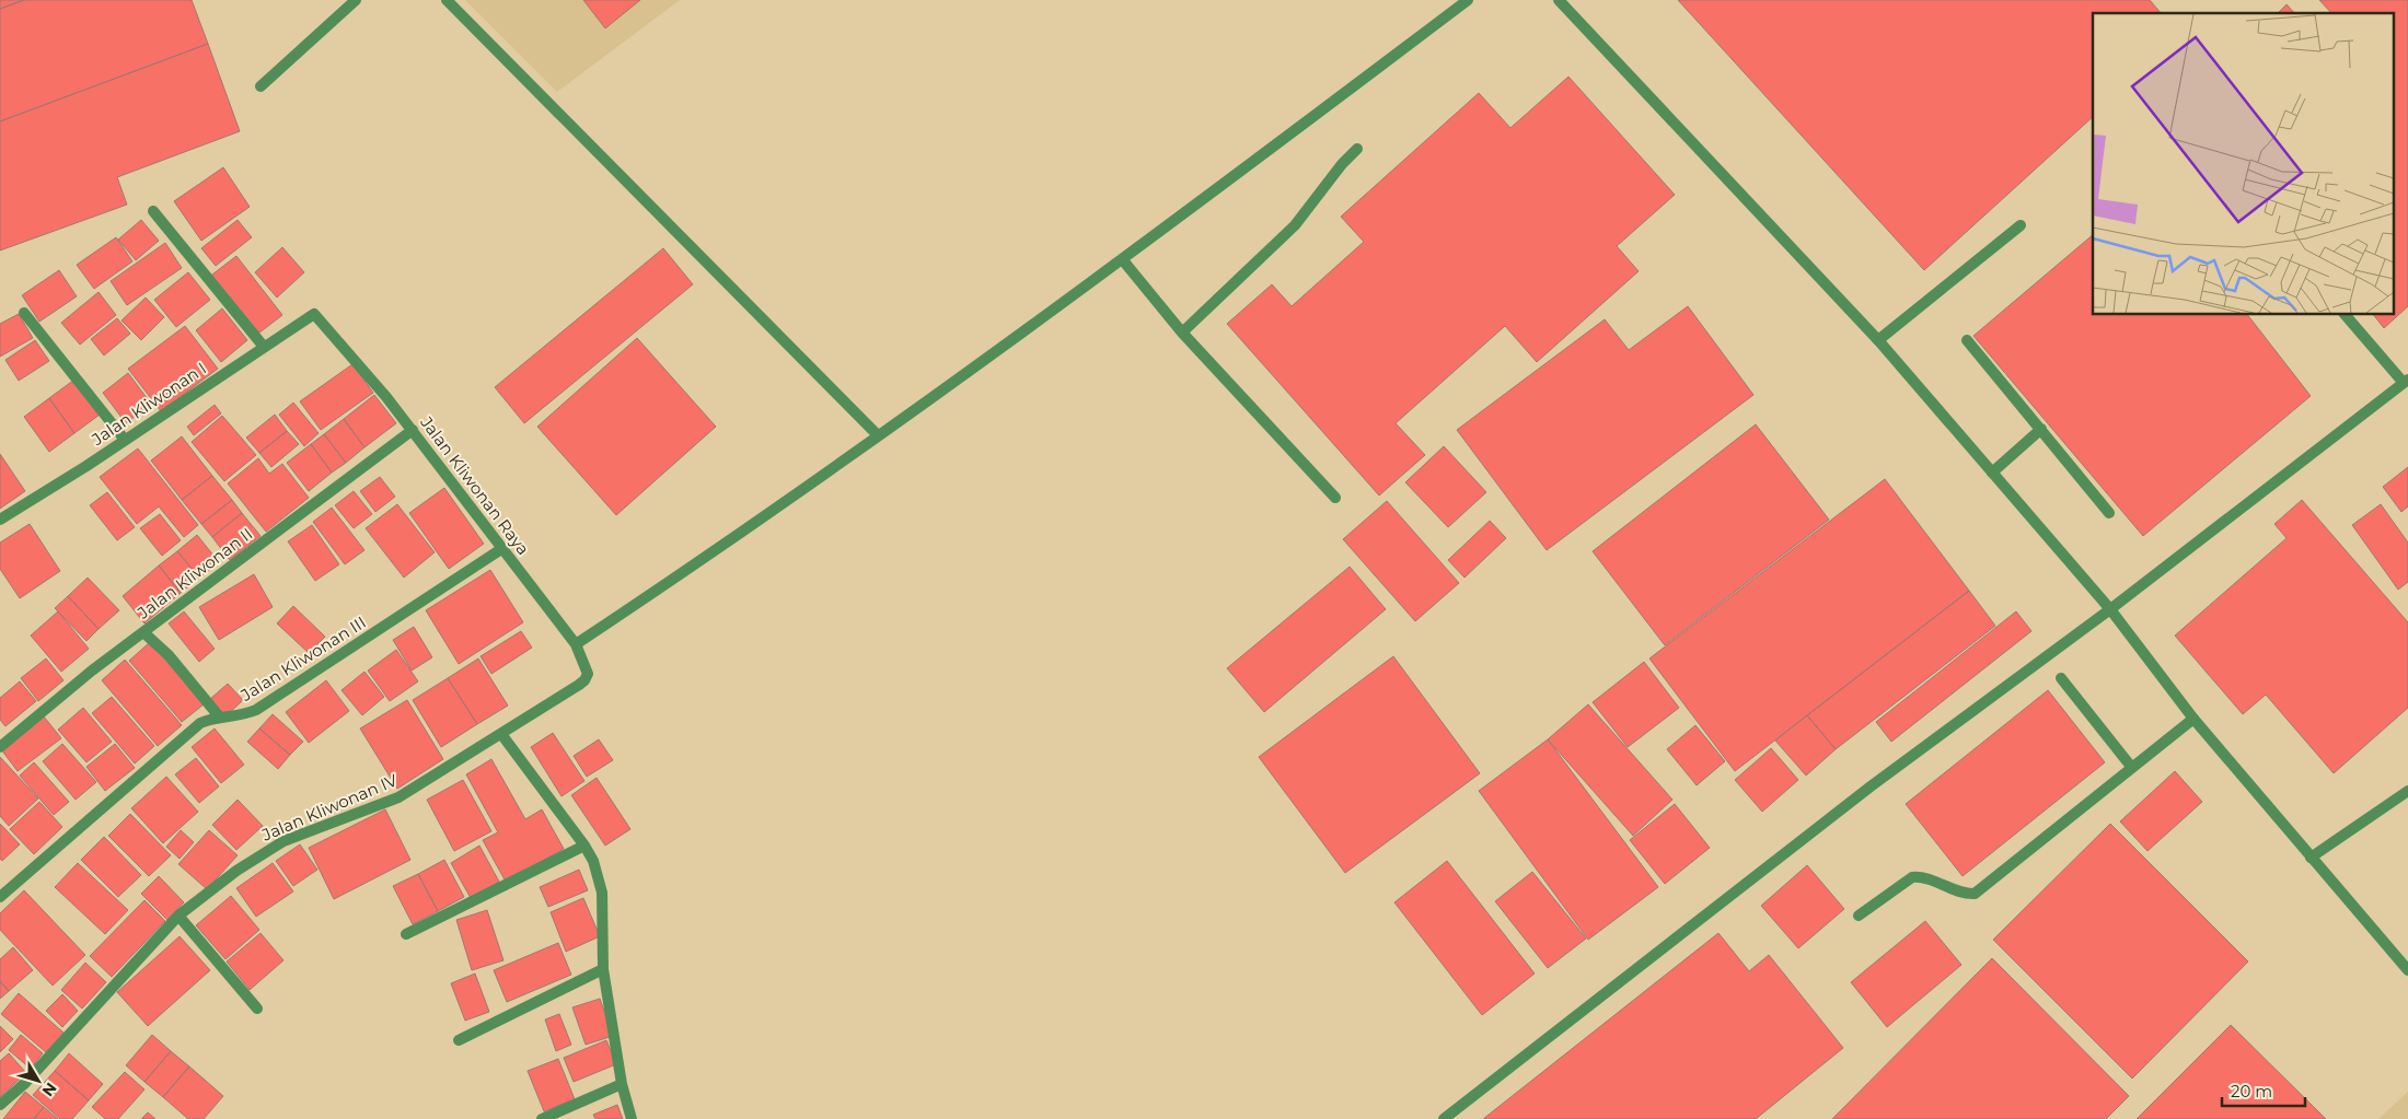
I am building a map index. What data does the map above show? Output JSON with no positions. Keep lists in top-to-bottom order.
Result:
{
  "streets": {
    "street": [
      "Jalan Kliwonan I",
      "Jalan Kliwonan Raya",
      "Jalan Kliwonan II",
      "Jalan Kliwonan III",
      "Jalan Kliwonan IV"
    ]
  },
  "crossings": [
    ["Jalan Kliwonan I", "Jalan Kliwonan Raya"],
    ["Jalan Kliwonan Raya", "Jalan Kliwonan II"],
    ["Jalan Kliwonan Raya", "Jalan Kliwonan III"],
    ["Jalan Kliwonan Raya", "Jalan Kliwonan IV"]
  ],
  "scale_bar": "20 m",
  "north": "bottom right"
}
